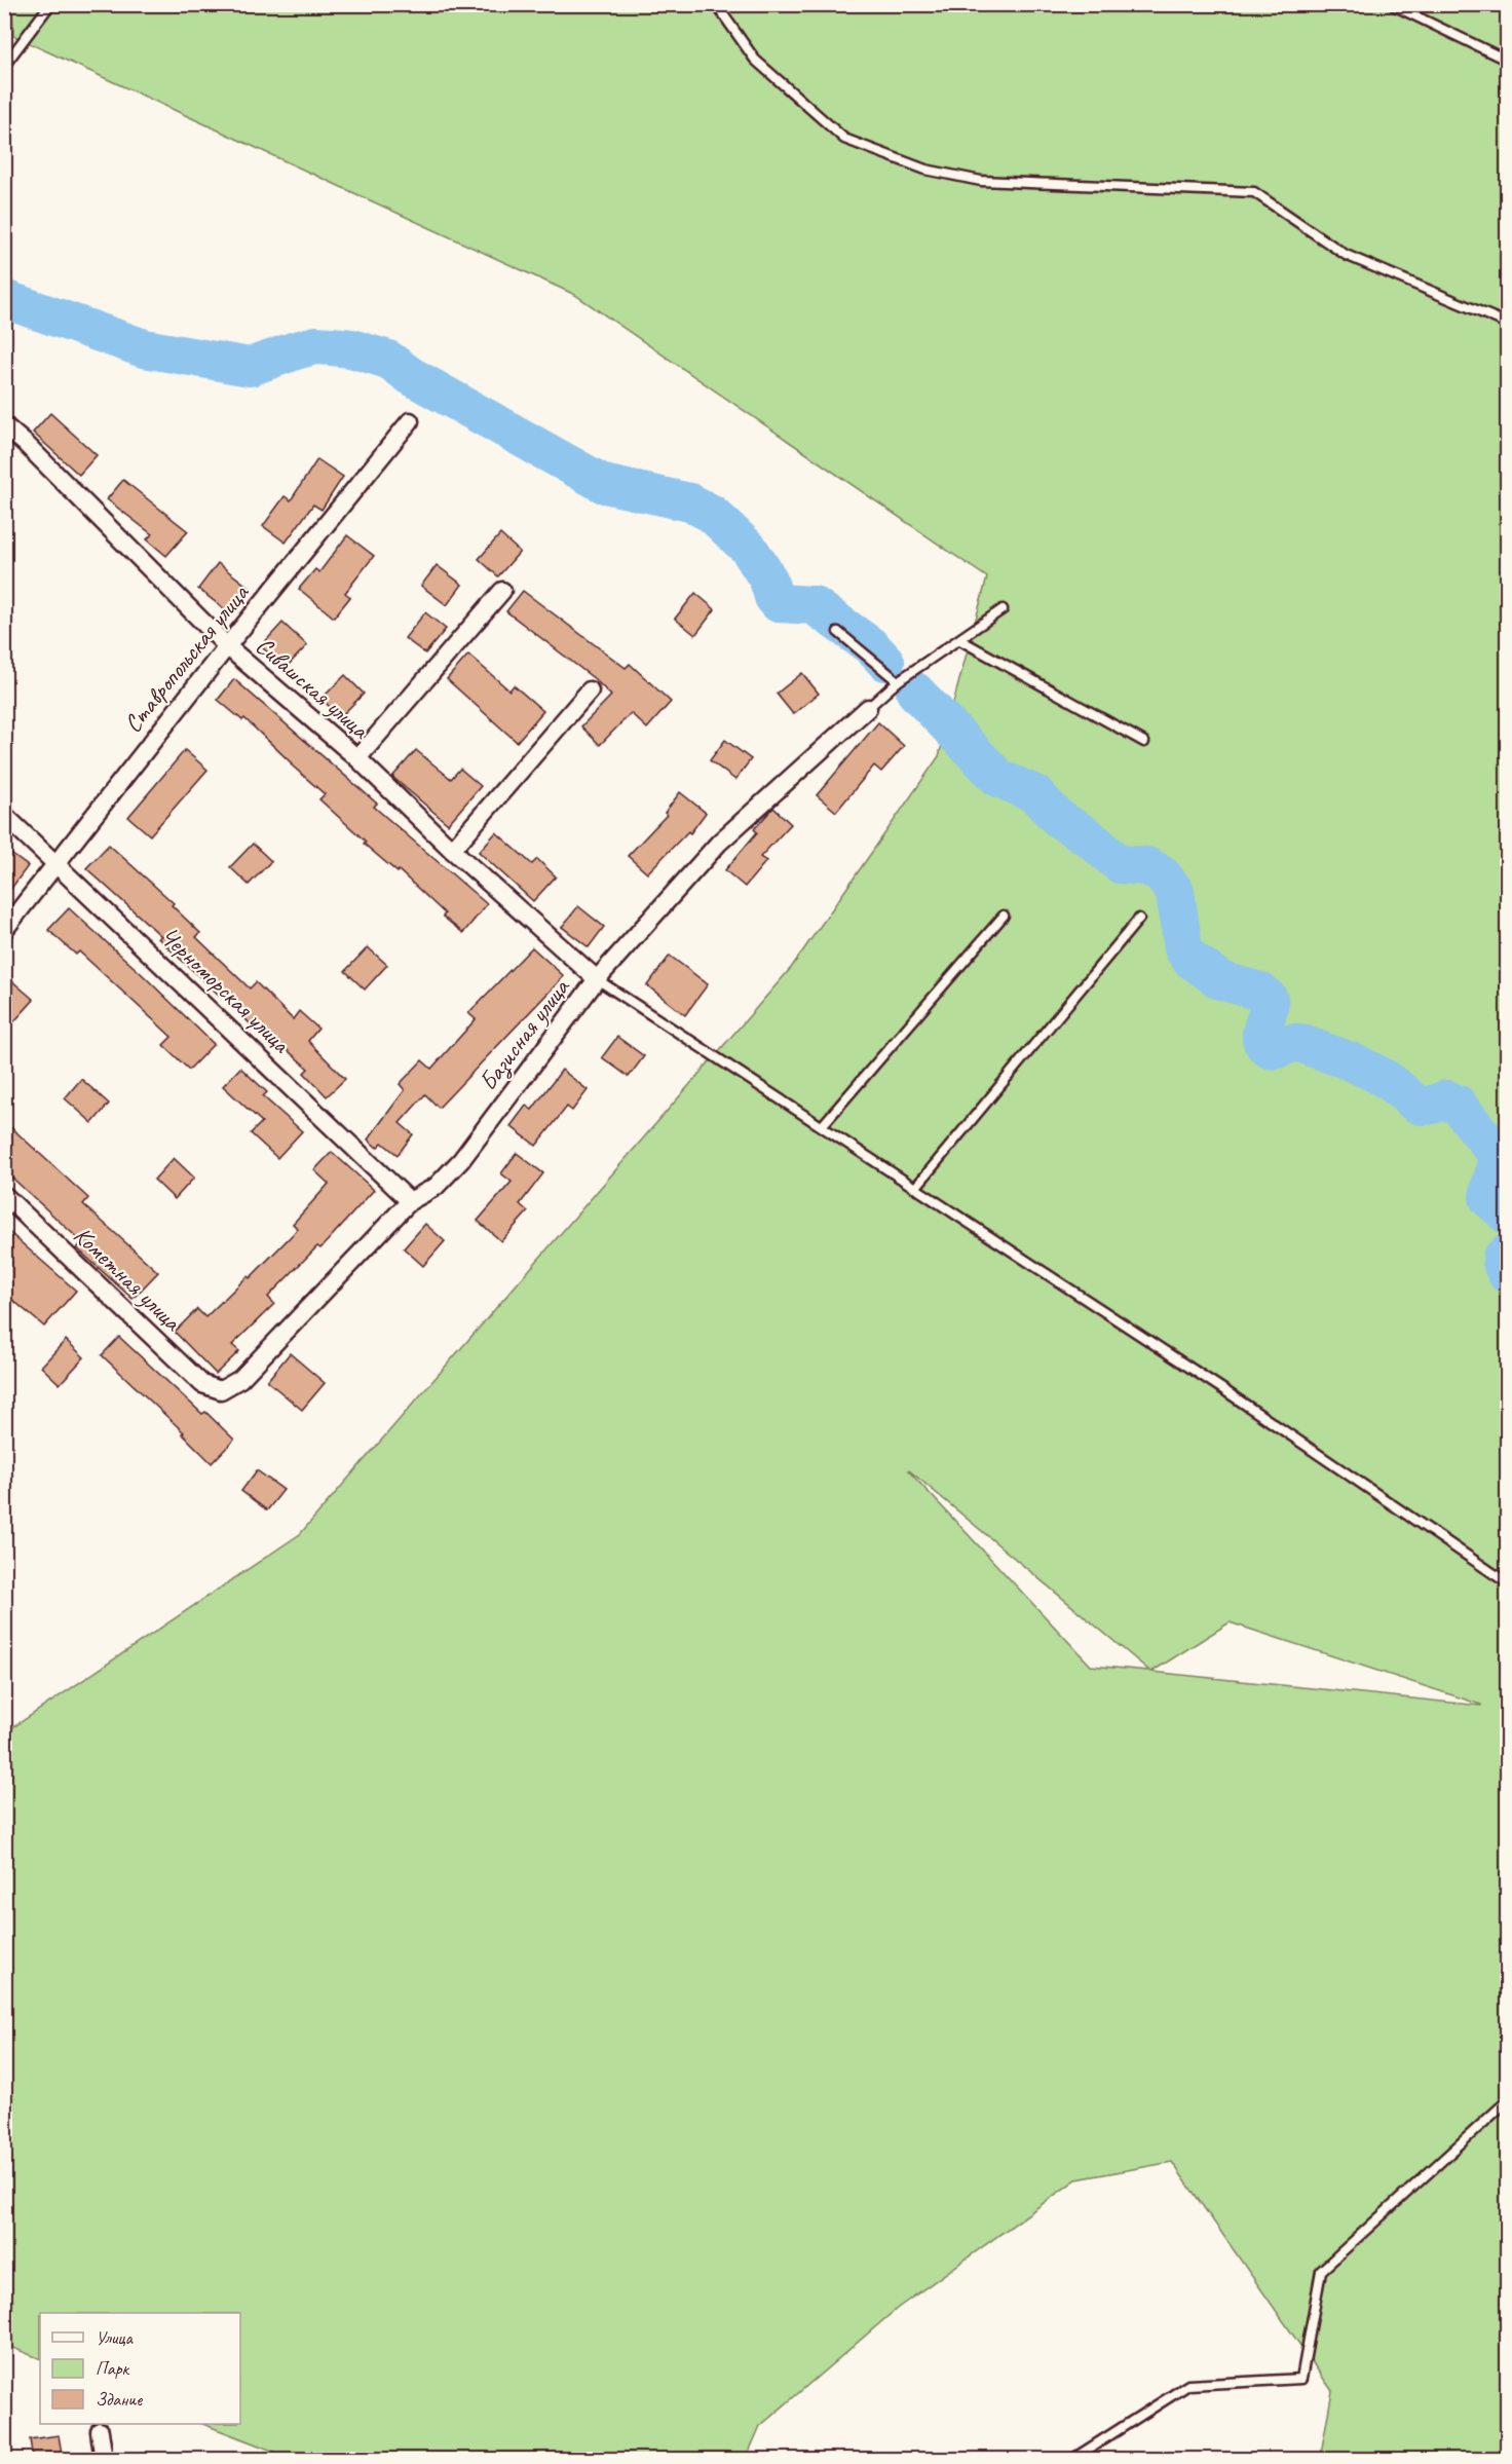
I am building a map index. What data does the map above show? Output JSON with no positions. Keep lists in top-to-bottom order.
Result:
{
  "streets": {
    "street": [
      "Ставропольская улица",
      "Сивашская улица",
      "Черноморская улица",
      "Базисная улица",
      "Кометная улица"
    ]
  },
  "crossings": [
    ["Ставропольская улица", "Сивашская улица"],
    ["Ставропольская улица", "Черноморская улица"],
    ["Сивашская улица", "Базисная улица"],
    ["Черноморская улица", "Базисная улица"],
    ["Базисная улица", "Кометная улица"]
  ],
  "legend": ["Улица", "Парк", "Здание"]
}
